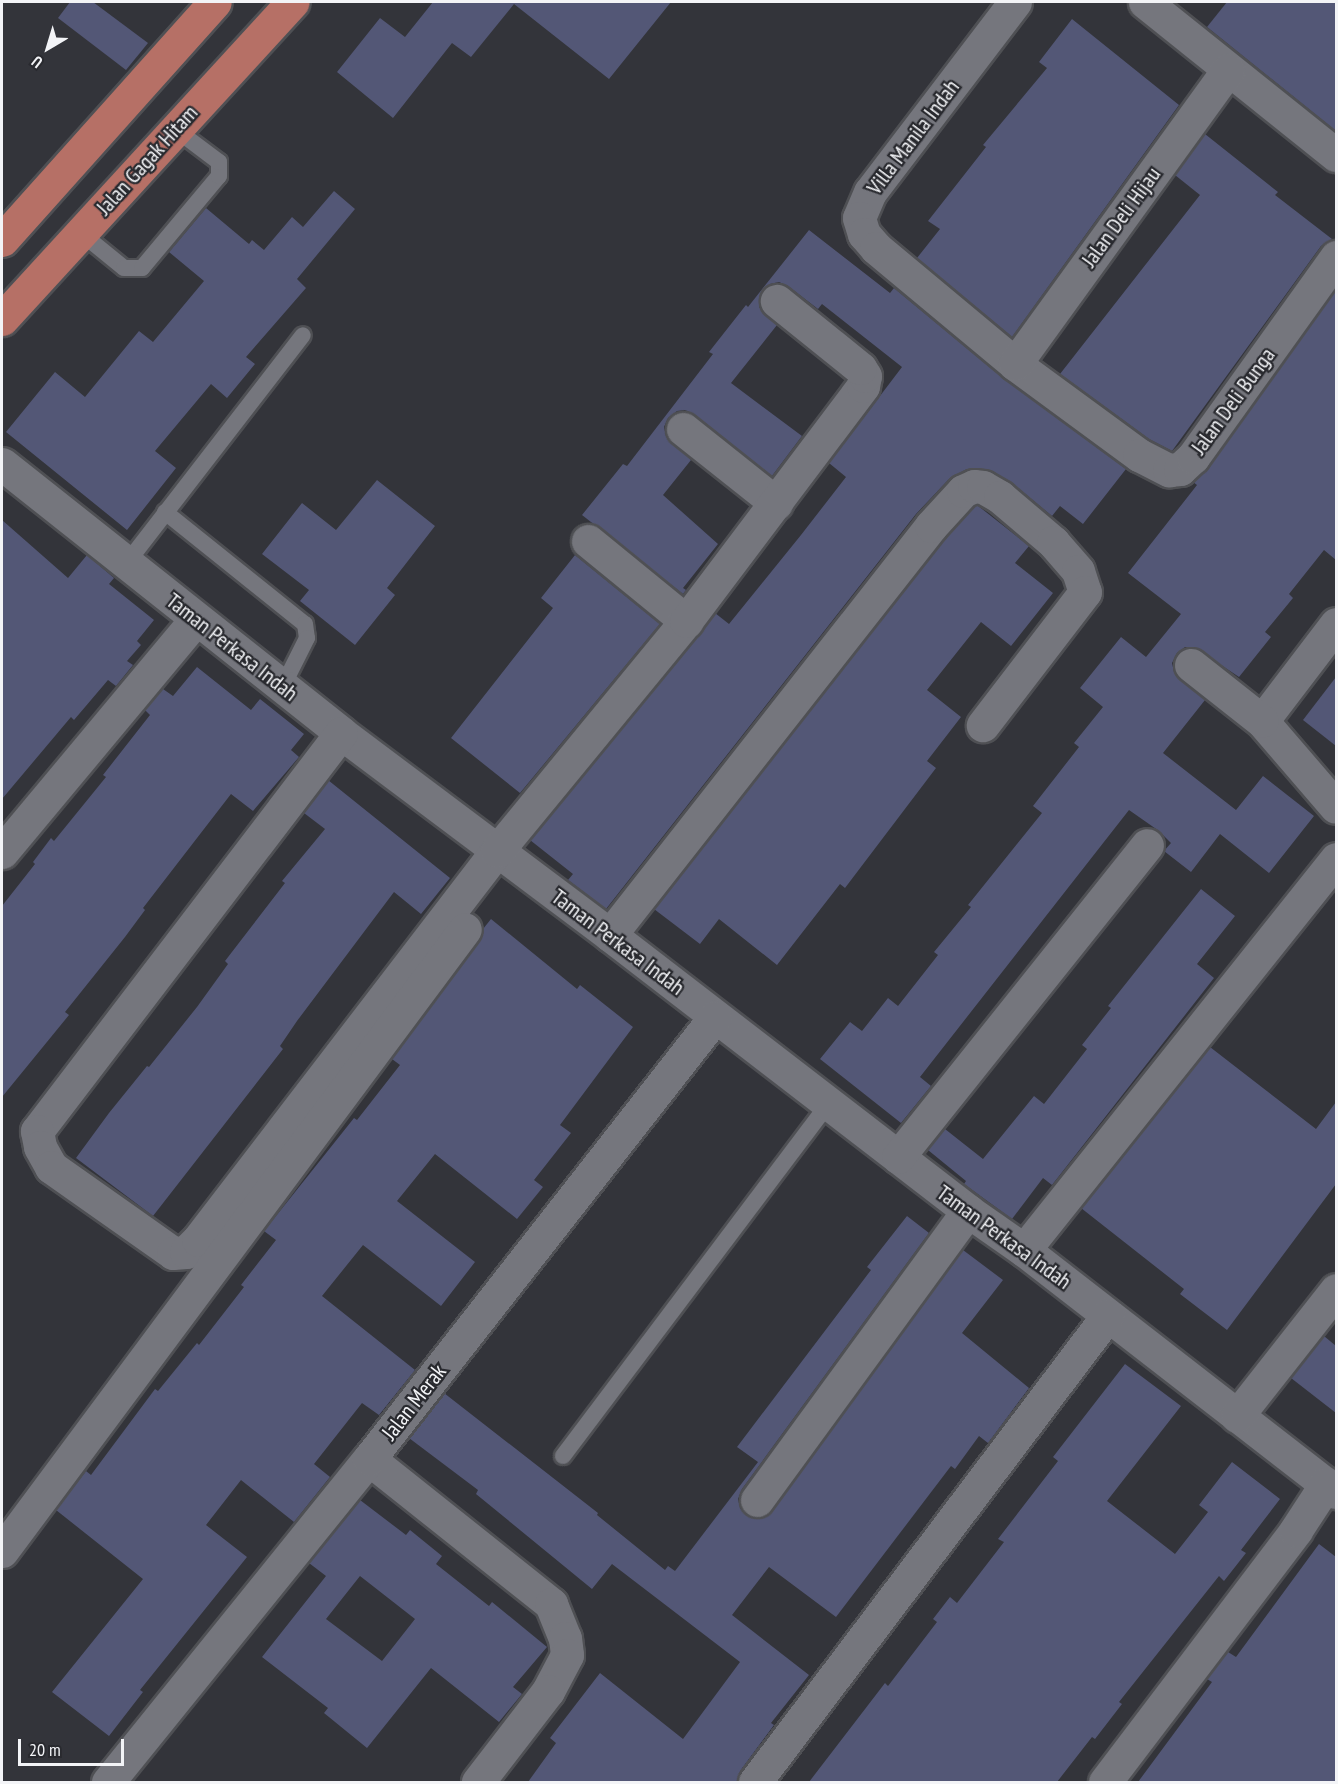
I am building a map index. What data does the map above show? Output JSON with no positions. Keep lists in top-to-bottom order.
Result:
{
  "streets": {
    "highway": ["Jalan Gagak Hitam"],
    "street": [
      "Villa Manila Indah",
      "Jalan Deli Hijau",
      "Jalan Deli Bunga",
      "Taman Perkasa Indah",
      "Jalan Merak"
    ]
  },
  "crossings": [
    ["Villa Manila Indah", "Jalan Deli Hijau"],
    ["Villa Manila Indah", "Jalan Deli Bunga"],
    ["Jalan Deli Hijau", "Jalan Deli Bunga"],
    ["Taman Perkasa Indah", "Jalan Merak"]
  ],
  "scale_bar": "20 m",
  "north": "bottom left"
}
